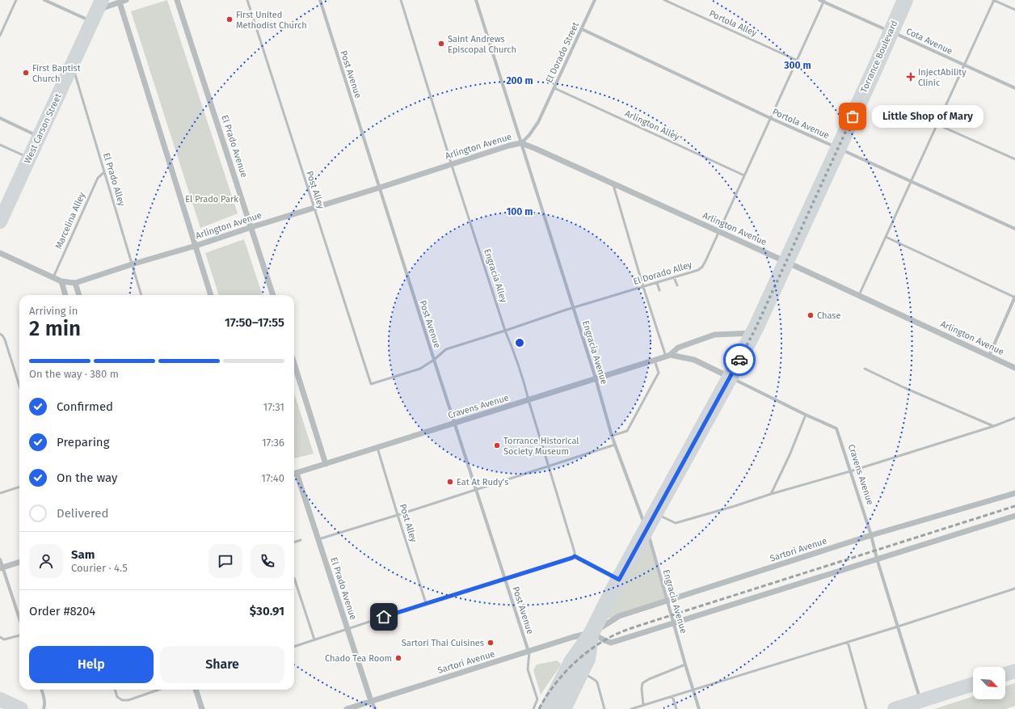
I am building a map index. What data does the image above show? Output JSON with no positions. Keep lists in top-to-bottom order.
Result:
{
  "streets": {
    "main road": ["Torrance Boulevard", "West Carson Street"],
    "street": [
      "Cota Avenue",
      "El Dorado Street",
      "Post Avenue",
      "Portola Avenue",
      "El Prado Avenue",
      "Arlington Avenue",
      "Engracia Avenue",
      "Cravens Avenue",
      "Sartori Avenue"
    ],
    "lane": [
      "Portola Alley",
      "Arlington Alley",
      "El Prado Alley",
      "Post Alley",
      "Marcelina Alley",
      "El Dorado Alley",
      "Engracia Alley"
    ]
  },
  "crossings": [
    ["Portola Alley", "El Dorado Alley"],
    ["Cota Avenue", "Torrance Boulevard"],
    ["Cota Avenue", "El Dorado Alley"],
    ["El Dorado Street", "Portola Avenue"],
    ["El Dorado Street", "Arlington Alley"],
    ["El Dorado Street", "Arlington Avenue"],
    ["El Dorado Street", "Engracia Avenue"],
    ["Torrance Boulevard", "Portola Avenue"],
    ["Torrance Boulevard", "Arlington Avenue"],
    ["Torrance Boulevard", "Engracia Avenue"],
    ["Torrance Boulevard", "Cravens Avenue"],
    ["Torrance Boulevard", "Sartori Avenue"],
    ["Post Avenue", "Arlington Avenue"],
    ["Post Avenue", "El Dorado Alley"],
    ["Post Avenue", "Cravens Avenue"],
    ["Post Avenue", "Sartori Avenue"],
    ["Portola Avenue", "El Dorado Alley"],
    ["Arlington Alley", "El Dorado Alley"],
    ["West Carson Street", "El Prado Alley"],
    ["El Prado Avenue", "Arlington Avenue"],
    ["El Prado Avenue", "Sartori Avenue"],
    ["Arlington Avenue", "El Prado Alley"],
    ["Arlington Avenue", "Post Alley"],
    ["Arlington Avenue", "Marcelina Alley"],
    ["Arlington Avenue", "El Dorado Alley"],
    ["Arlington Avenue", "Engracia Alley"],
    ["Arlington Avenue", "Engracia Avenue"],
    ["El Prado Alley", "Marcelina Alley"],
    ["Post Alley", "El Dorado Alley"],
    ["Post Alley", "Cravens Avenue"],
    ["El Dorado Alley", "Engracia Alley"],
    ["El Dorado Alley", "Engracia Avenue"],
    ["Engracia Alley", "Cravens Avenue"],
    ["Engracia Avenue", "Cravens Avenue"],
    ["Engracia Avenue", "Sartori Avenue"],
    ["Cravens Avenue", "Sartori Avenue"]
  ],
  "parks": ["El Prado Park"],
  "places": {
    "other": [
      "First United Methodist Church",
      "Saint Andrews Episcopal Church",
      "First Baptist Church",
      "Little Shop of Mary",
      "Chase",
      "Torrance Historical Society Museum",
      "Eat At Rudy's",
      "Sartori Thai Cuisines",
      "Chado Tea Room"
    ],
    "health": ["InjectAbility Clinic"]
  },
  "north": "bottom right",
  "page": {
    "bubble": "Little Shop of Mary",
    "heading": ["2 min", "Arriving in", "17:50–17:55"],
    "panel": [
      "Sam",
      "Courier · 4.5",
      "Order #8204",
      "$30.91"
    ],
    "bar": "On the way · 380 m",
    "list": [
      ["Confirmed", "17:31"],
      ["Preparing", "17:36"],
      ["On the way", "17:40"],
      "Delivered"
    ],
    "buttons": ["Help", "Share"]
  },
  "rings": ["300 m", "200 m", "100 m"]
}
